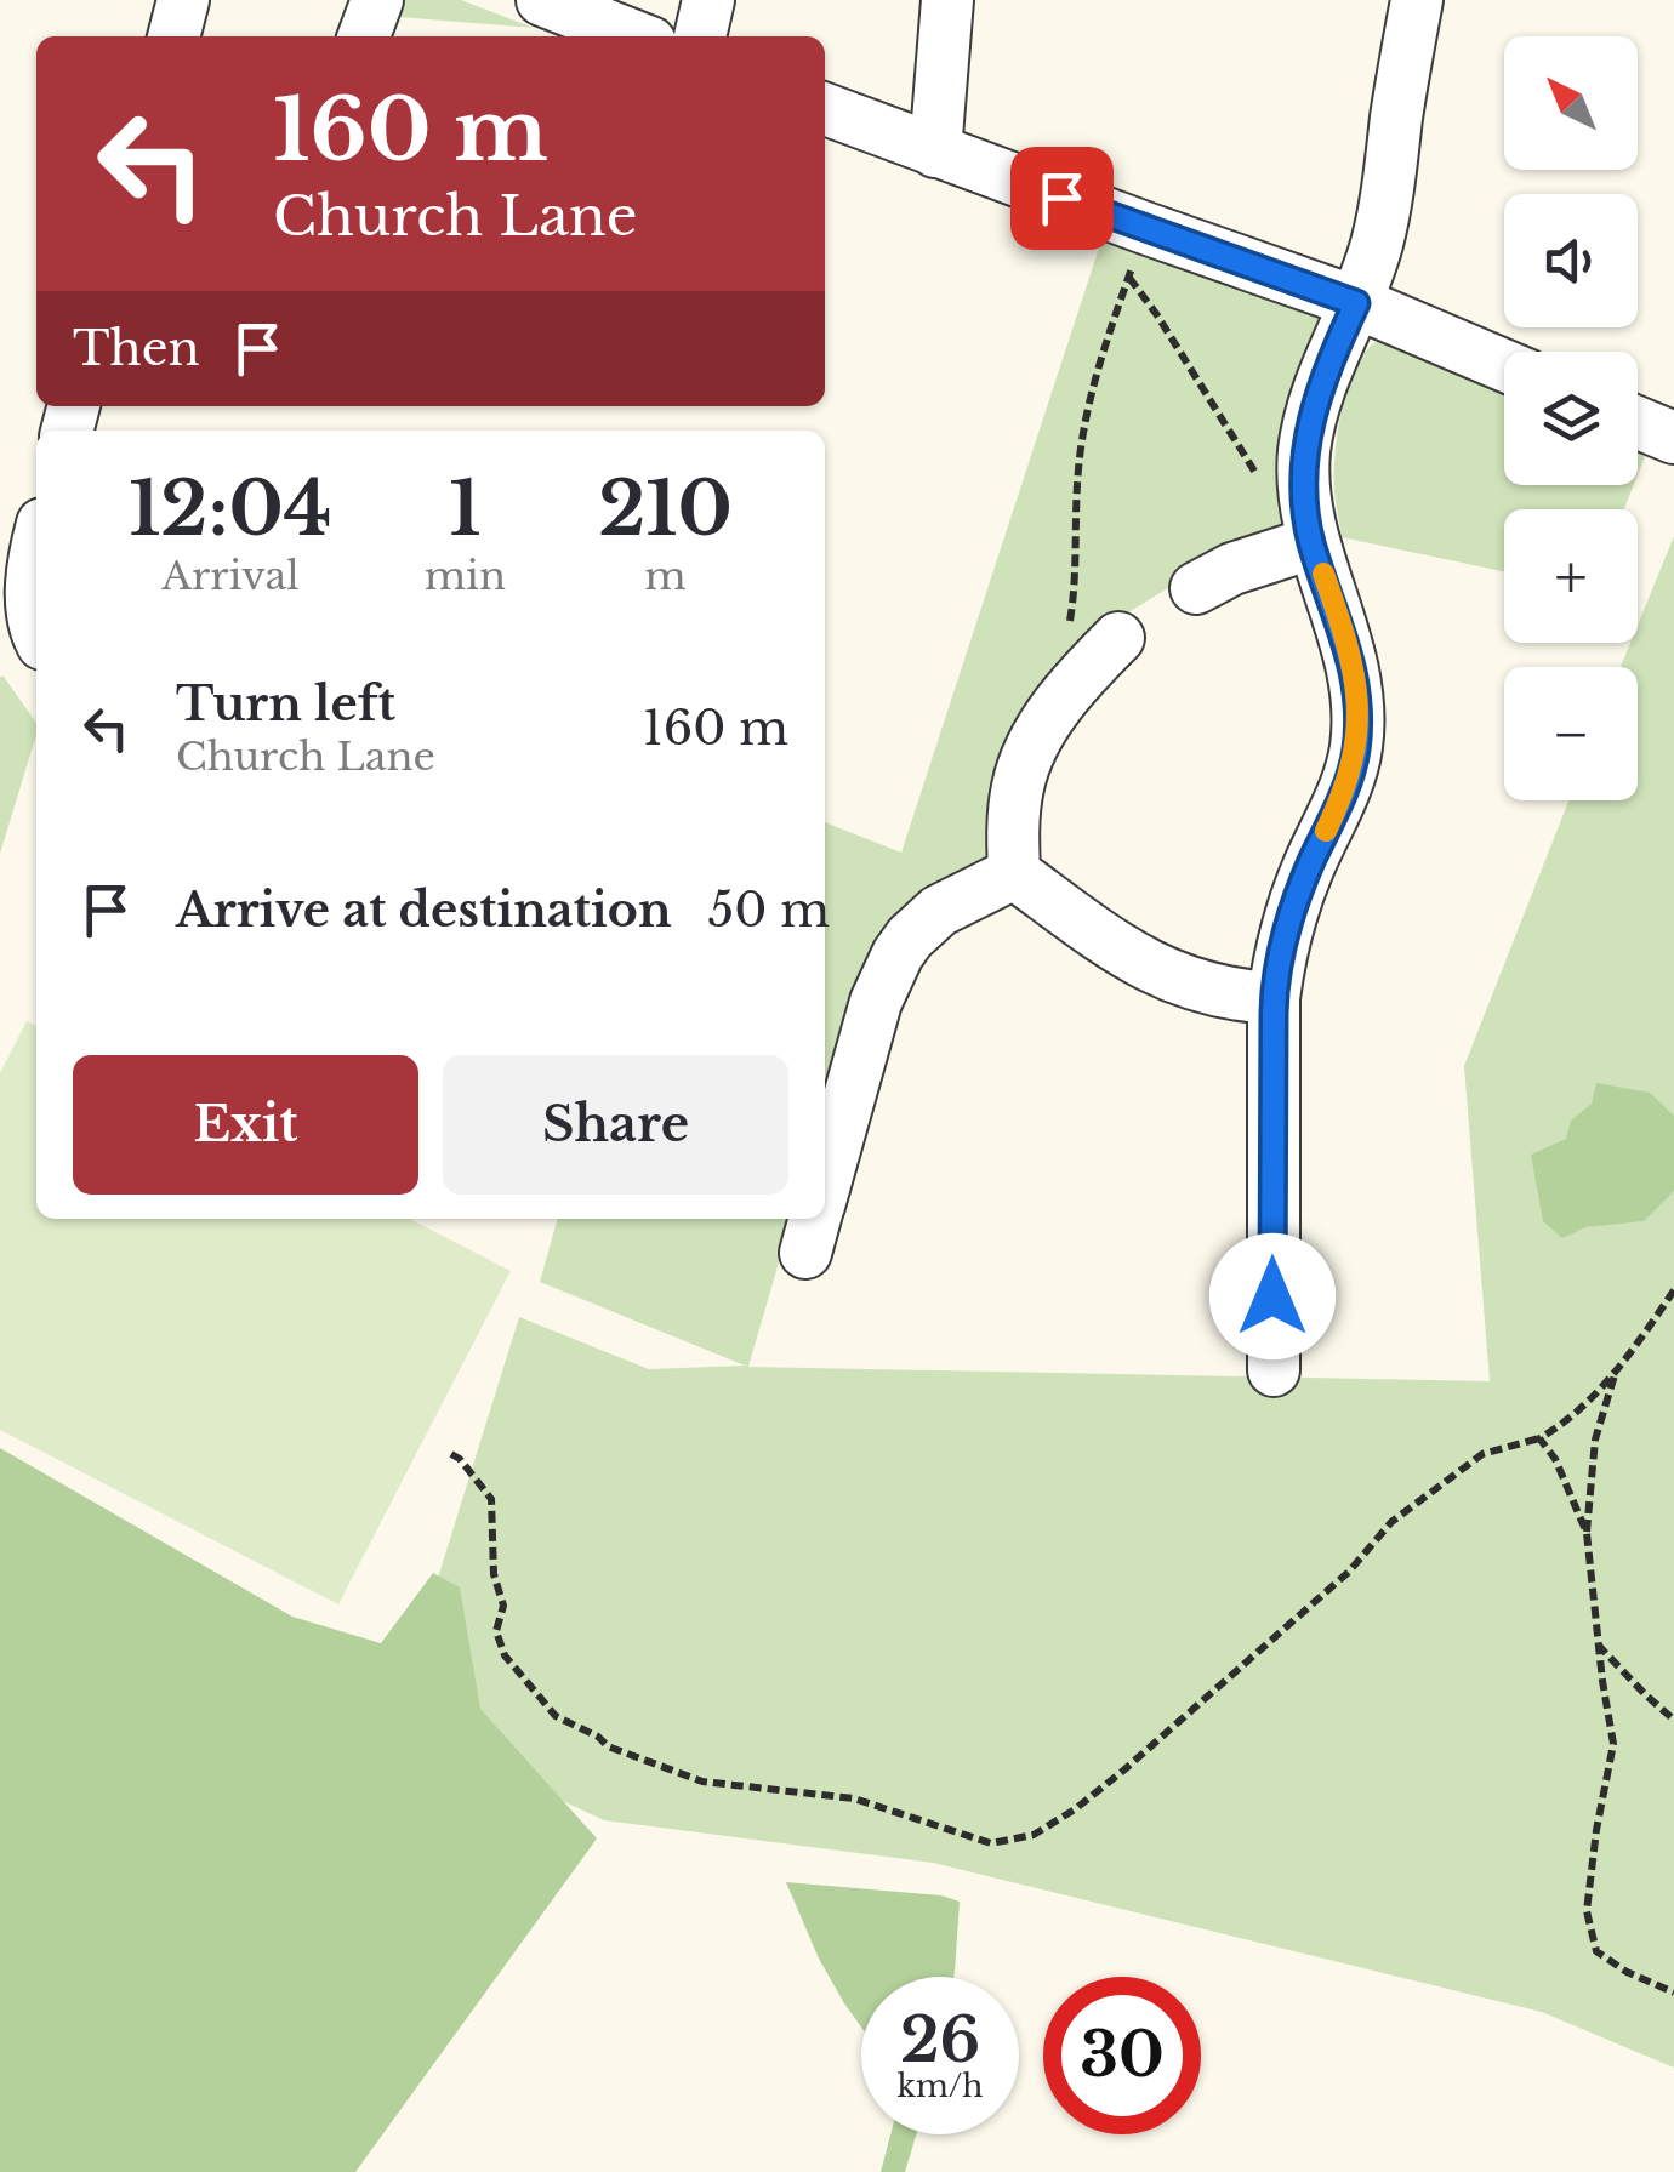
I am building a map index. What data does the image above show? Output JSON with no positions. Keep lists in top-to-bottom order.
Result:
{
  "north": "top left",
  "page": {
    "map_buttons": ["+", "−"],
    "turn": ["160 m", "Church Lane"],
    "then": "Then",
    "eta": [
      "12:04",
      "Arrival",
      "1",
      "min",
      "210",
      "m"
    ],
    "list": [
      {
        "name": "Turn left",
        "note": "Church Lane",
        "value": "160 m"
      },
      {
        "name": "Arrive at destination",
        "value": "50 m"
      }
    ],
    "buttons": ["Exit", "Share"],
    "speed": "26 km/h",
    "limit": "30"
  }
}
